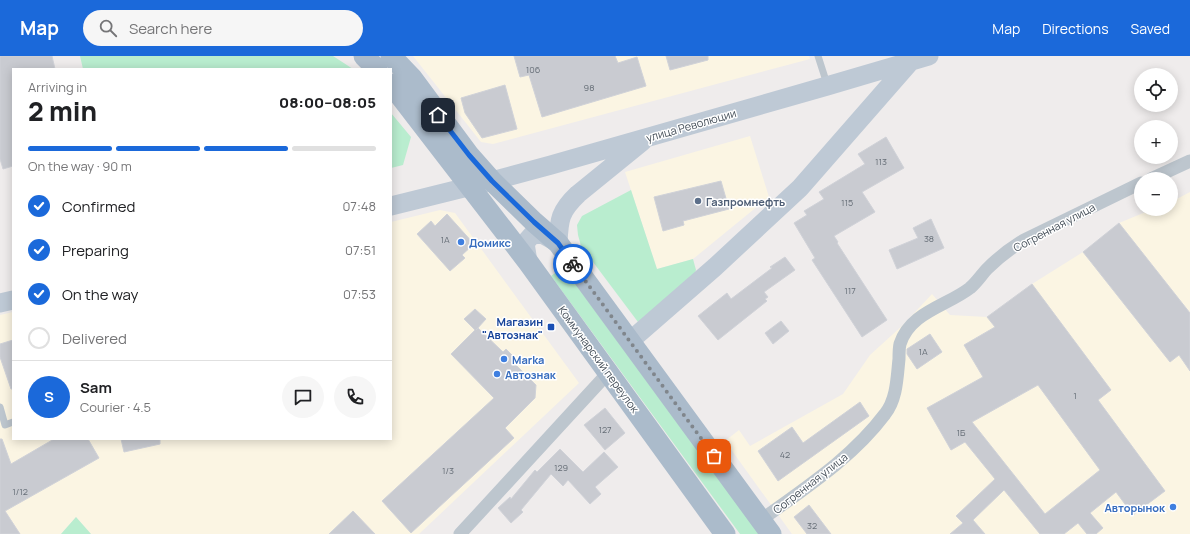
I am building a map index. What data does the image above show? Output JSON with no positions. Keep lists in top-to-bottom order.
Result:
{
  "streets": {
    "main road": ["улица Революции", "Коммунарский переулок"],
    "street": ["Согренная улица"]
  },
  "crossings": [
    ["улица Революции", "Коммунарский переулок"]
  ],
  "places": {
    "other": [
      "Газпромнефть",
      "Домикс",
      "Marka",
      "Автознак",
      "Авторынок"
    ],
    "transit": ["Магазин \"Автознак\""]
  },
  "house_numbers": [
    "106",
    "98",
    "113",
    "115",
    "38",
    "1А",
    "117",
    "1А",
    "1",
    "127",
    "1Б",
    "42",
    "129",
    "1/3",
    "1/12",
    "32"
  ],
  "page": {
    "header": "Map",
    "search": "Search here",
    "nav": ["Map", "Directions", "Saved"],
    "map_buttons": ["+", "−"],
    "heading": ["2 min", "Arriving in", "08:00–08:05"],
    "panel": ["Sam", "Courier · 4.5"],
    "bar": "On the way · 90 m",
    "list": [
      ["Confirmed", "07:48"],
      ["Preparing", "07:51"],
      ["On the way", "07:53"],
      "Delivered"
    ],
    "round": "S"
  }
}
